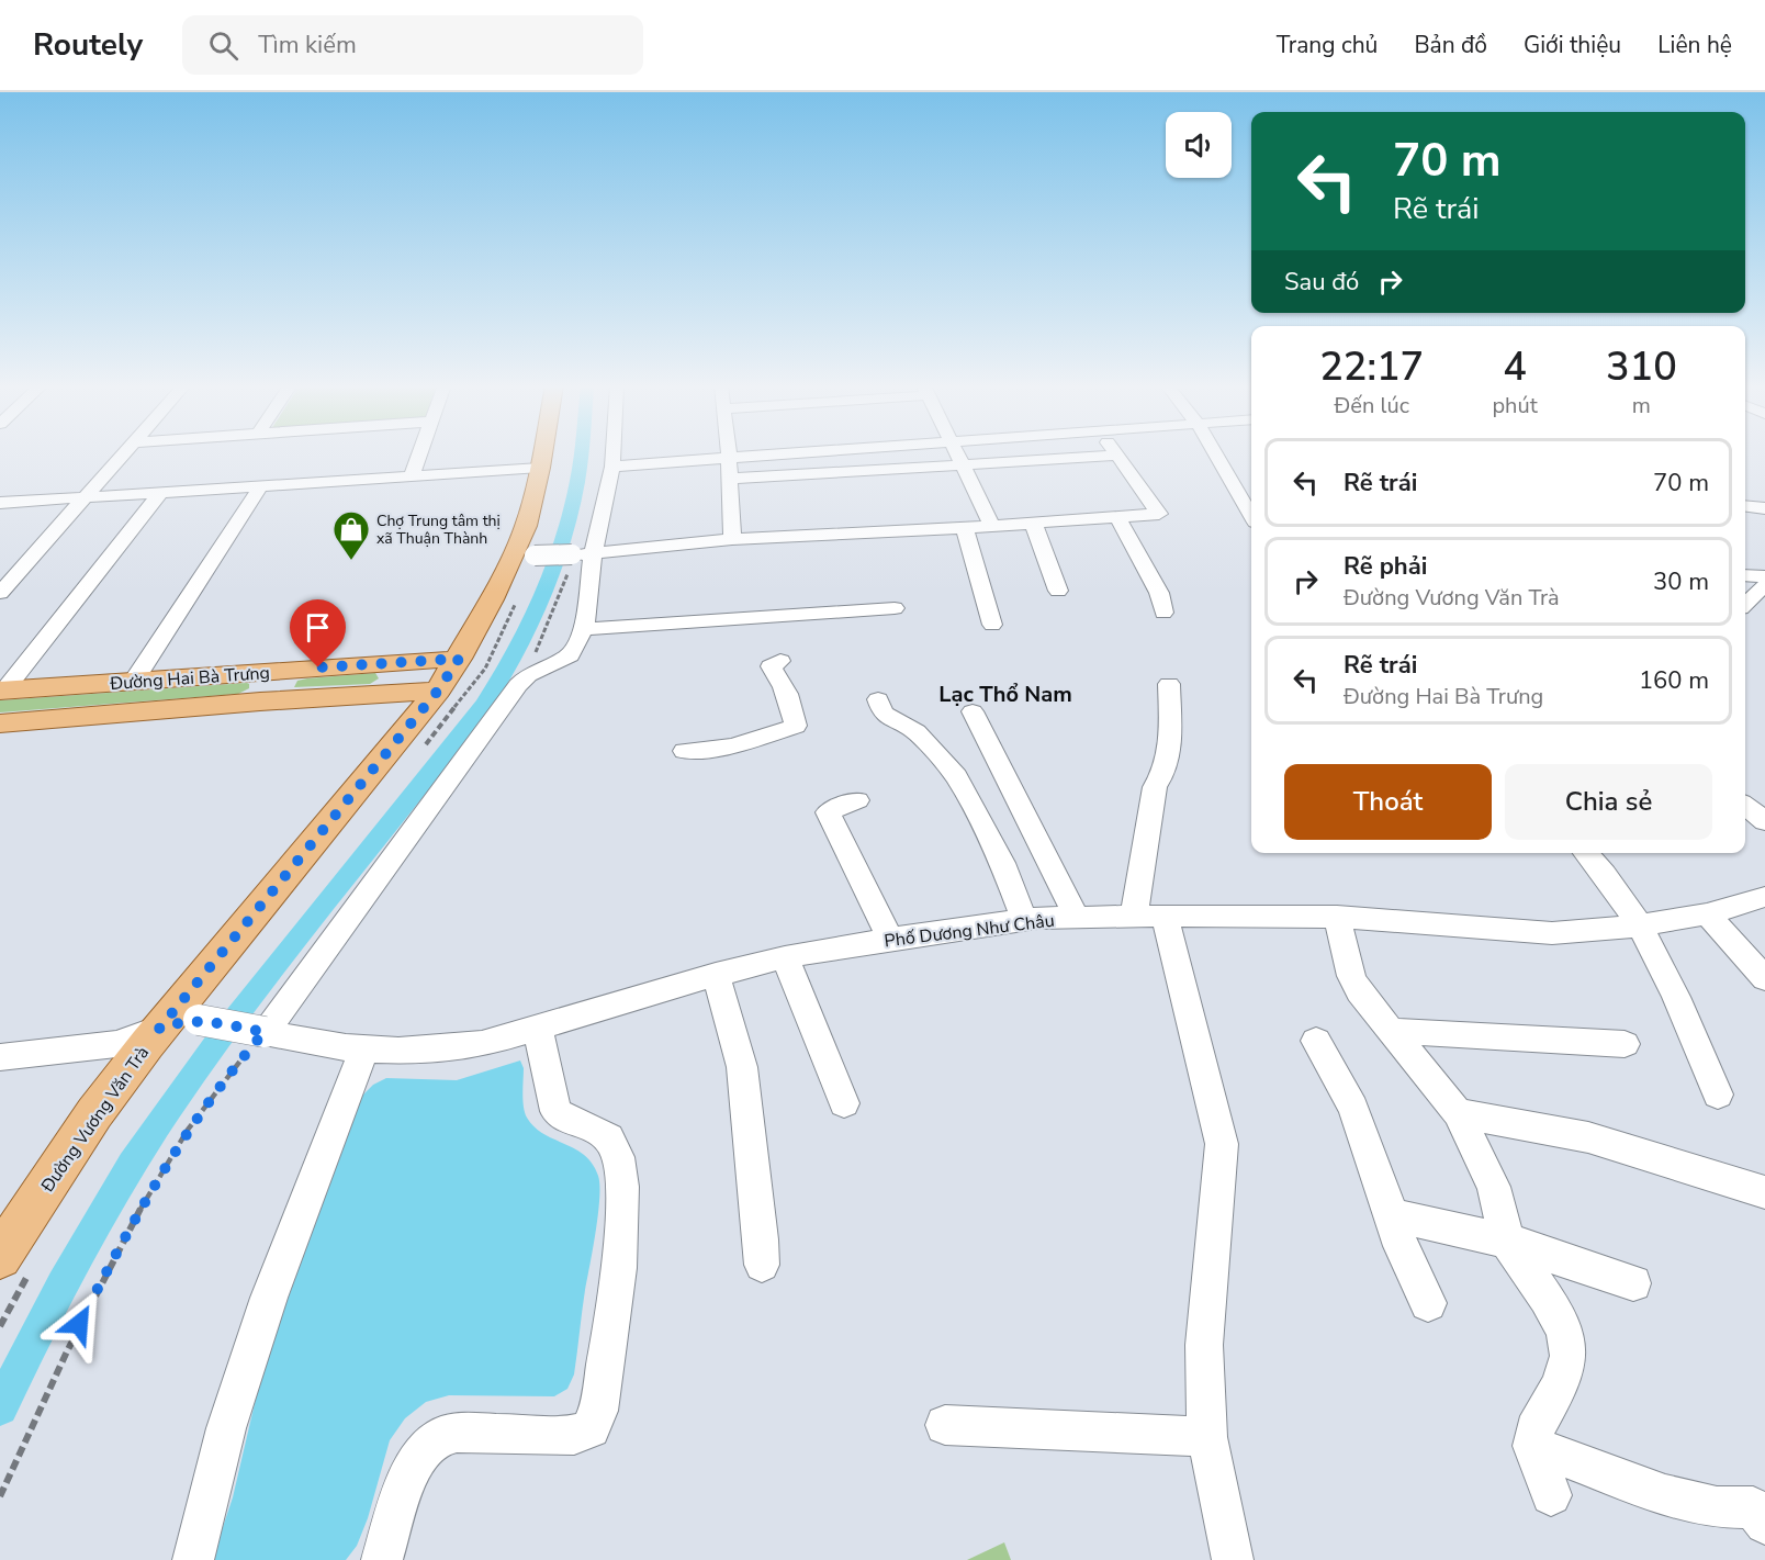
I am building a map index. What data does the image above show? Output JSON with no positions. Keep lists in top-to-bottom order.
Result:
{
  "streets": {
    "main road": ["Đường Hai Bà Trưng", "Đường Vương Văn Trà"],
    "street": ["Phố Dương Như Châu"]
  },
  "crossings": [
    ["Đường Hai Bà Trưng", "Đường Vương Văn Trà"],
    ["Phố Dương Như Châu", "Đường Vương Văn Trà"]
  ],
  "districts": ["Lạc Thổ Nam"],
  "places": {
    "shop": ["Chợ Trung tâm thị xã Thuận Thành"]
  },
  "page": {
    "header": "Routely",
    "search": "Tìm kiếm",
    "nav": [
      "Trang chủ",
      "Bản đồ",
      "Giới thiệu",
      "Liên hệ"
    ],
    "turn": ["70 m", "Rẽ trái"],
    "then": "Sau đó",
    "eta": [
      "22:17",
      "Đến lúc",
      "4",
      "phút",
      "310",
      "m"
    ],
    "list": [
      {
        "name": "Rẽ trái",
        "value": "70 m"
      },
      {
        "name": "Rẽ phải",
        "note": "Đường Vương Văn Trà",
        "value": "30 m"
      },
      {
        "name": "Rẽ trái",
        "note": "Đường Hai Bà Trưng",
        "value": "160 m"
      }
    ],
    "buttons": ["Thoát", "Chia sẻ"]
  }
}
